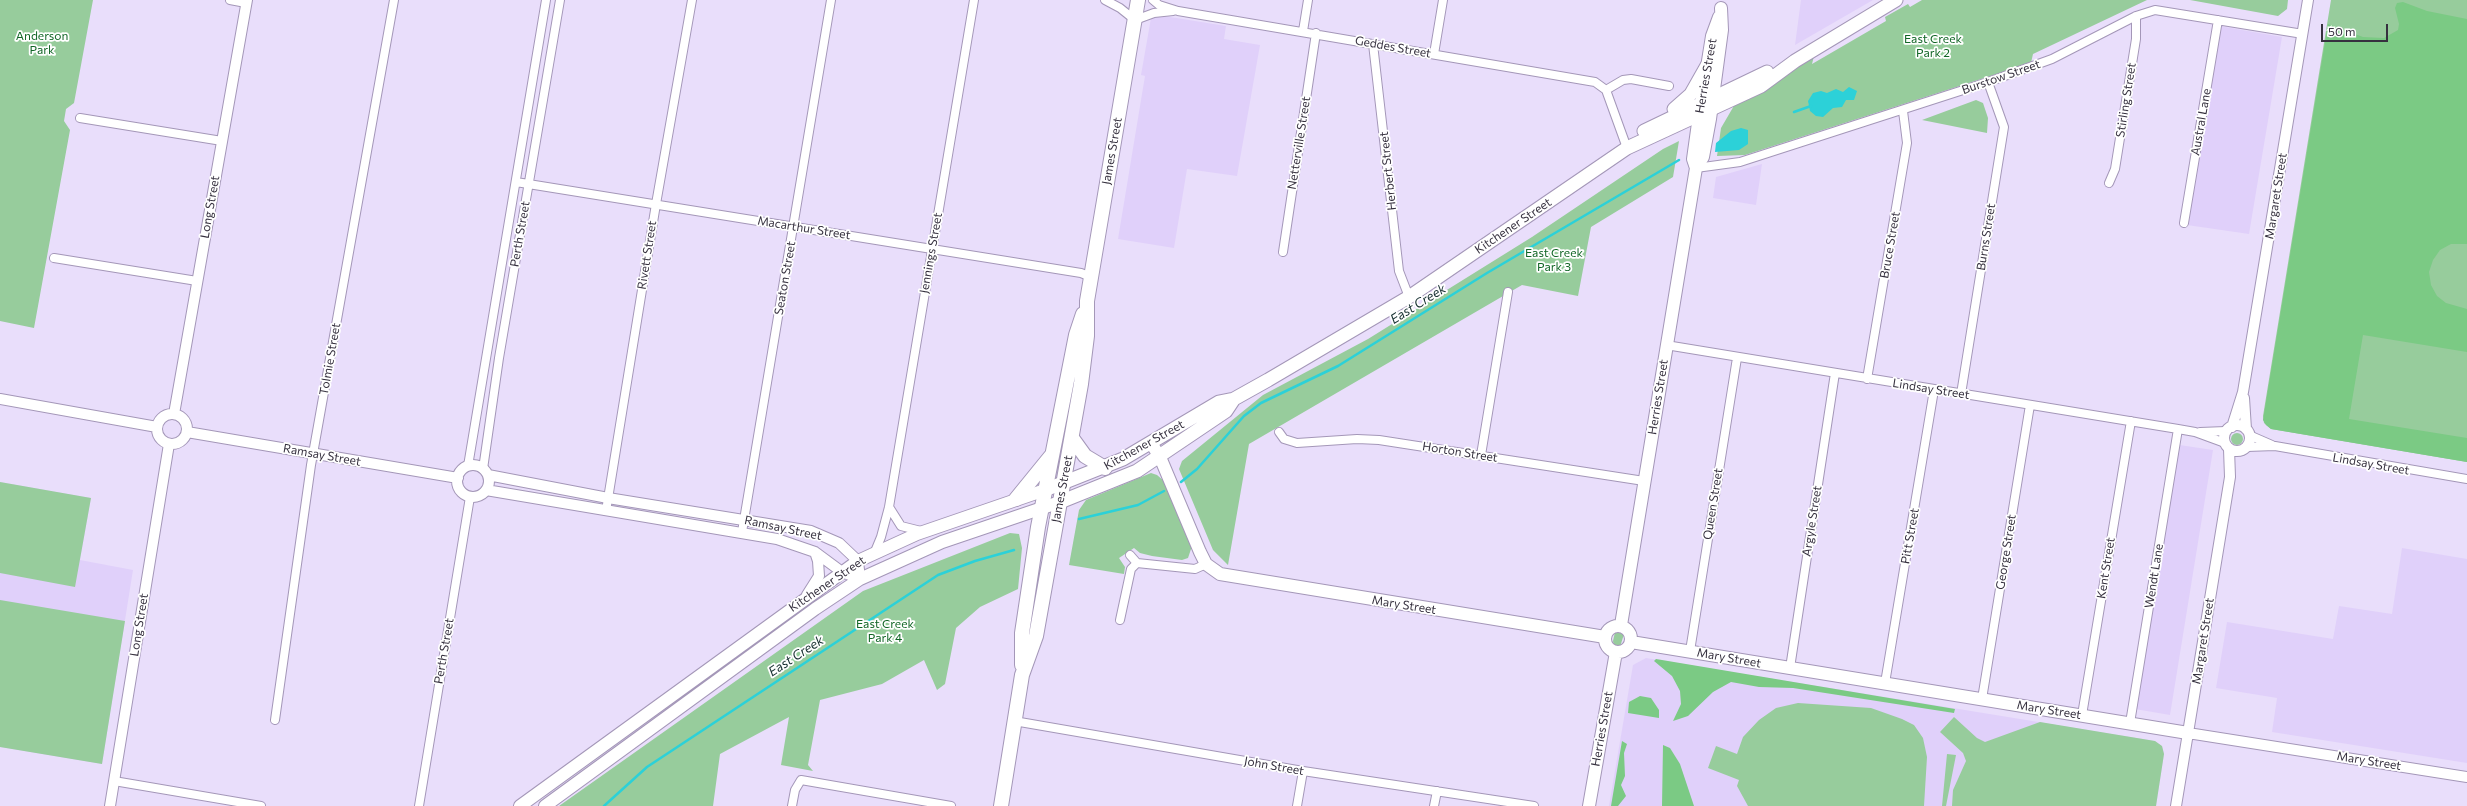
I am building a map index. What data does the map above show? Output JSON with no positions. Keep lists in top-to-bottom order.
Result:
{
  "streets": {
    "highway": ["James Street"],
    "main road": ["Herries Street", "Kitchener Street", "Mary Street"],
    "street": [
      "Geddes Street",
      "Burstow Street",
      "Stirling Street",
      "Austral Lane",
      "Netterville Street",
      "Herbert Street",
      "Margaret Street",
      "Long Street",
      "Macarthur Street",
      "Perth Street",
      "Burns Street",
      "Bruce Street",
      "Jennings Street",
      "Rivett Street",
      "Seaton Street",
      "Tolmie Street",
      "Lindsay Street",
      "Horton Street",
      "Ramsay Street",
      "Queen Street",
      "Argyle Street",
      "Pitt Street",
      "George Street",
      "Kent Street",
      "Wendt Lane",
      "John Street"
    ]
  },
  "crossings": [
    ["Geddes Street", "Netterville Street"],
    ["Geddes Street", "James Street"],
    ["Geddes Street", "Herbert Street"],
    ["Herries Street", "Burstow Street"],
    ["Herries Street", "Kitchener Street"],
    ["Herries Street", "Lindsay Street"],
    ["Herries Street", "Horton Street"],
    ["Herries Street", "Mary Street"],
    ["Burstow Street", "Stirling Street"],
    ["Burstow Street", "Austral Lane"],
    ["Burstow Street", "Margaret Street"],
    ["Burstow Street", "Burns Street"],
    ["Burstow Street", "Bruce Street"],
    ["James Street", "Kitchener Street"],
    ["James Street", "Macarthur Street"],
    ["James Street", "John Street"],
    ["Herbert Street", "Kitchener Street"],
    ["Margaret Street", "Lindsay Street"],
    ["Margaret Street", "Mary Street"],
    ["Long Street", "Ramsay Street"],
    ["Kitchener Street", "Jennings Street"],
    ["Kitchener Street", "Ramsay Street"],
    ["Macarthur Street", "Perth Street"],
    ["Macarthur Street", "Jennings Street"],
    ["Macarthur Street", "Rivett Street"],
    ["Macarthur Street", "Seaton Street"],
    ["Perth Street", "Ramsay Street"],
    ["Burns Street", "Lindsay Street"],
    ["Bruce Street", "Lindsay Street"],
    ["Rivett Street", "Ramsay Street"],
    ["Seaton Street", "Ramsay Street"],
    ["Tolmie Street", "Ramsay Street"],
    ["Lindsay Street", "Queen Street"],
    ["Lindsay Street", "Argyle Street"],
    ["Lindsay Street", "Pitt Street"],
    ["Lindsay Street", "George Street"],
    ["Lindsay Street", "Kent Street"],
    ["Lindsay Street", "Wendt Lane"],
    ["Queen Street", "Mary Street"],
    ["Argyle Street", "Mary Street"],
    ["Pitt Street", "Mary Street"],
    ["George Street", "Mary Street"],
    ["Kent Street", "Mary Street"],
    ["Wendt Lane", "Mary Street"]
  ],
  "water": ["East Creek"],
  "parks": [
    "Anderson Park",
    "East Creek Park 2",
    "East Creek Park 3",
    "East Creek Park 4"
  ],
  "scale_bar": "50 m"
}
